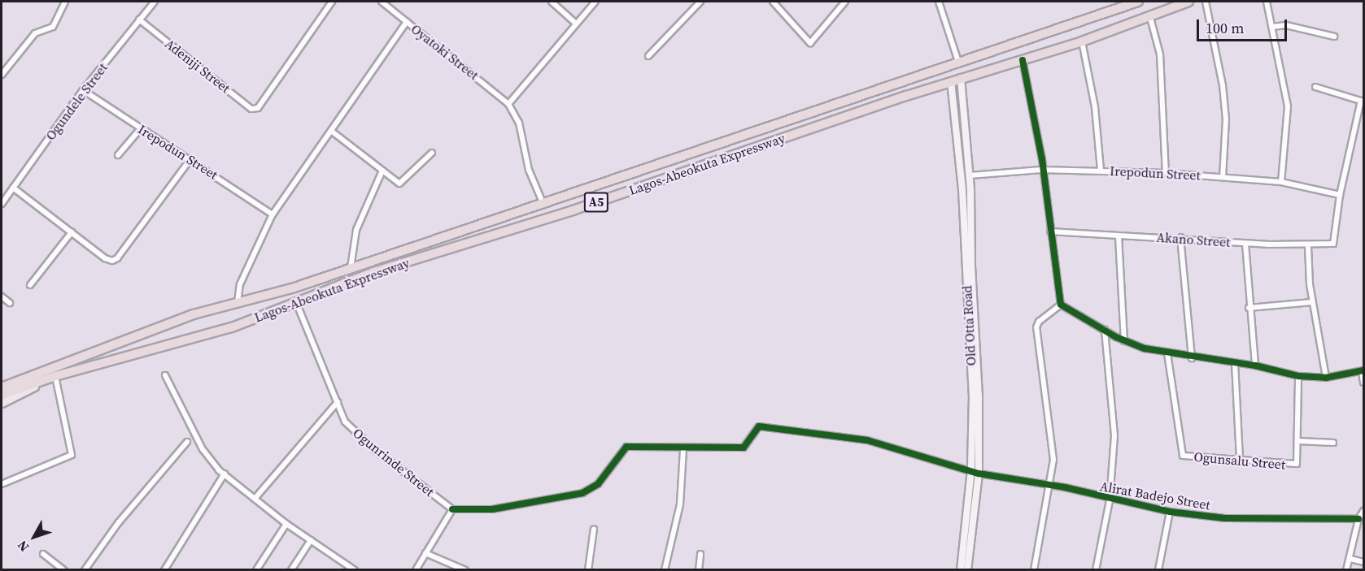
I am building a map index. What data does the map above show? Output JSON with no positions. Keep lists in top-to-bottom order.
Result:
{
  "streets": {
    "highway": ["Lagos-Abeokuta Expressway", "A5"],
    "main road": ["Old Otta Road"],
    "street": [
      "Oyatoki Street",
      "Adeniji Street",
      "Ogundele Street",
      "Irepodun Street",
      "Akano Street",
      "Ogunsalu Street",
      "Ogunrinde Street",
      "Alirat Badejo Street"
    ]
  },
  "crossings": [
    ["Adeniji Street", "Ogundele Street"],
    ["Ogundele Street", "Irepodun Street"],
    ["Irepodun Street", "Akano Street"],
    ["Lagos-Abeokuta Expressway", "Old Otta Road"],
    ["Lagos-Abeokuta Expressway", "Ogunrinde Street"],
    ["Old Otta Road", "Alirat Badejo Street"]
  ],
  "scale_bar": "100 m",
  "north": "bottom left"
}
